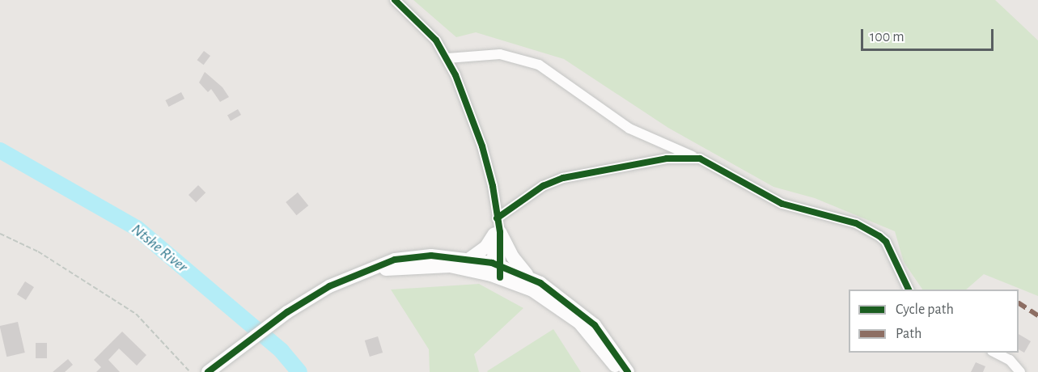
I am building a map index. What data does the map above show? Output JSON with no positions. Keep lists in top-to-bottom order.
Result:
{
  "water": ["Ntshe River"],
  "legend": ["Cycle path", "Path"],
  "scale_bar": "100 m"
}
